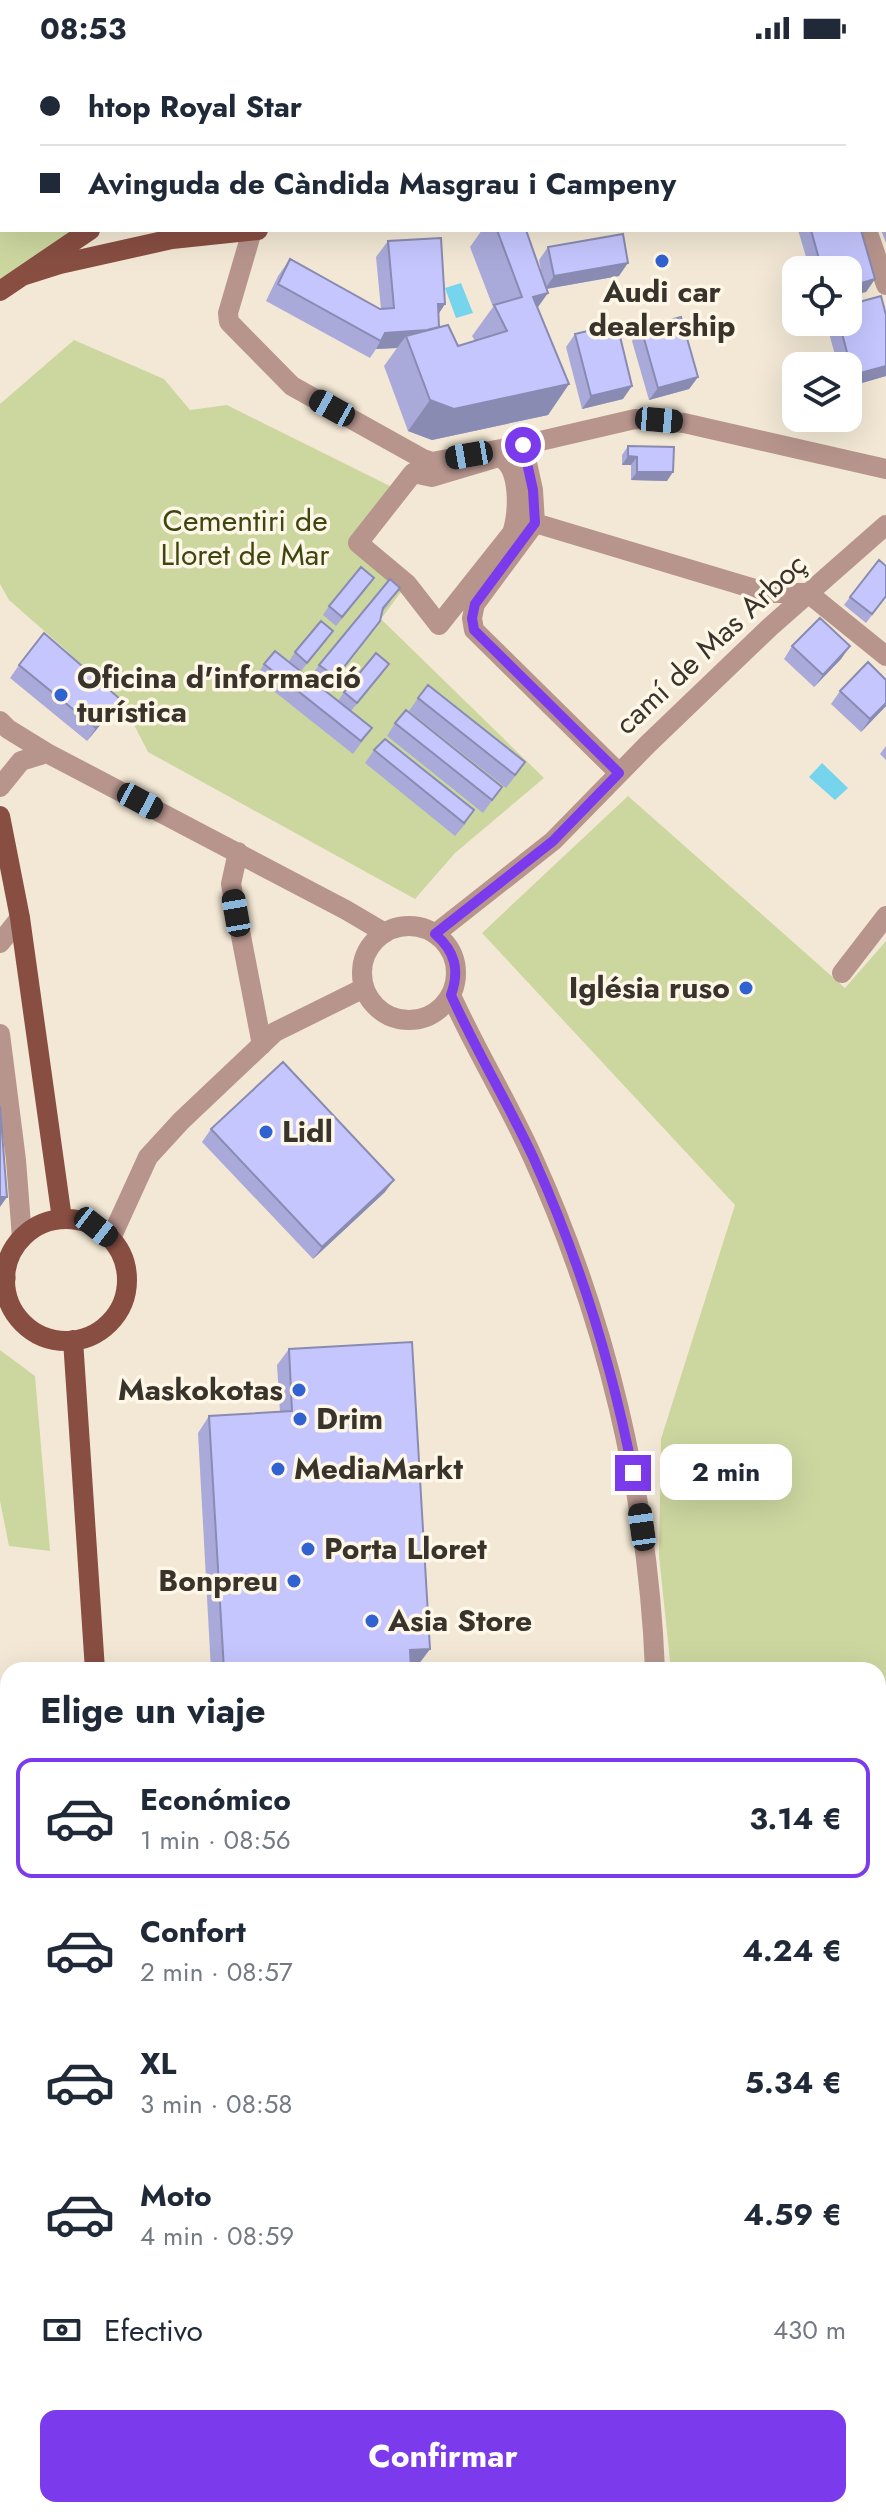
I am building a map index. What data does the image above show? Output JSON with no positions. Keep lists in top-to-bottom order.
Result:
{
  "streets": {
    "street": ["camí de Mas Arboç"]
  },
  "parks": ["Cementiri de Lloret de Mar"],
  "places": [
    "Audi car dealership",
    "Oficina d'informació turística",
    "Iglésia ruso",
    "Lidl",
    "Maskokotas",
    "Drim",
    "MediaMarkt",
    "Porta Lloret",
    "Bonpreu",
    "Asia Store"
  ],
  "page": {
    "status": "08:53",
    "banner": ["htop Royal Star", "Avinguda de Càndida Masgrau i Campeny"],
    "bubble": "2 min",
    "heading": "Elige un viaje",
    "list": [
      {
        "name": "Económico",
        "note": "1 min · 08:56",
        "value": "3.14 €"
      },
      {
        "name": "Confort",
        "note": "2 min · 08:57",
        "value": "4.24 €"
      },
      {
        "name": "XL",
        "note": "3 min · 08:58",
        "value": "5.34 €"
      },
      {
        "name": "Moto",
        "note": "4 min · 08:59",
        "value": "4.59 €"
      }
    ],
    "pay": ["Efectivo", "430 m"],
    "buttons": "Confirmar"
  }
}
